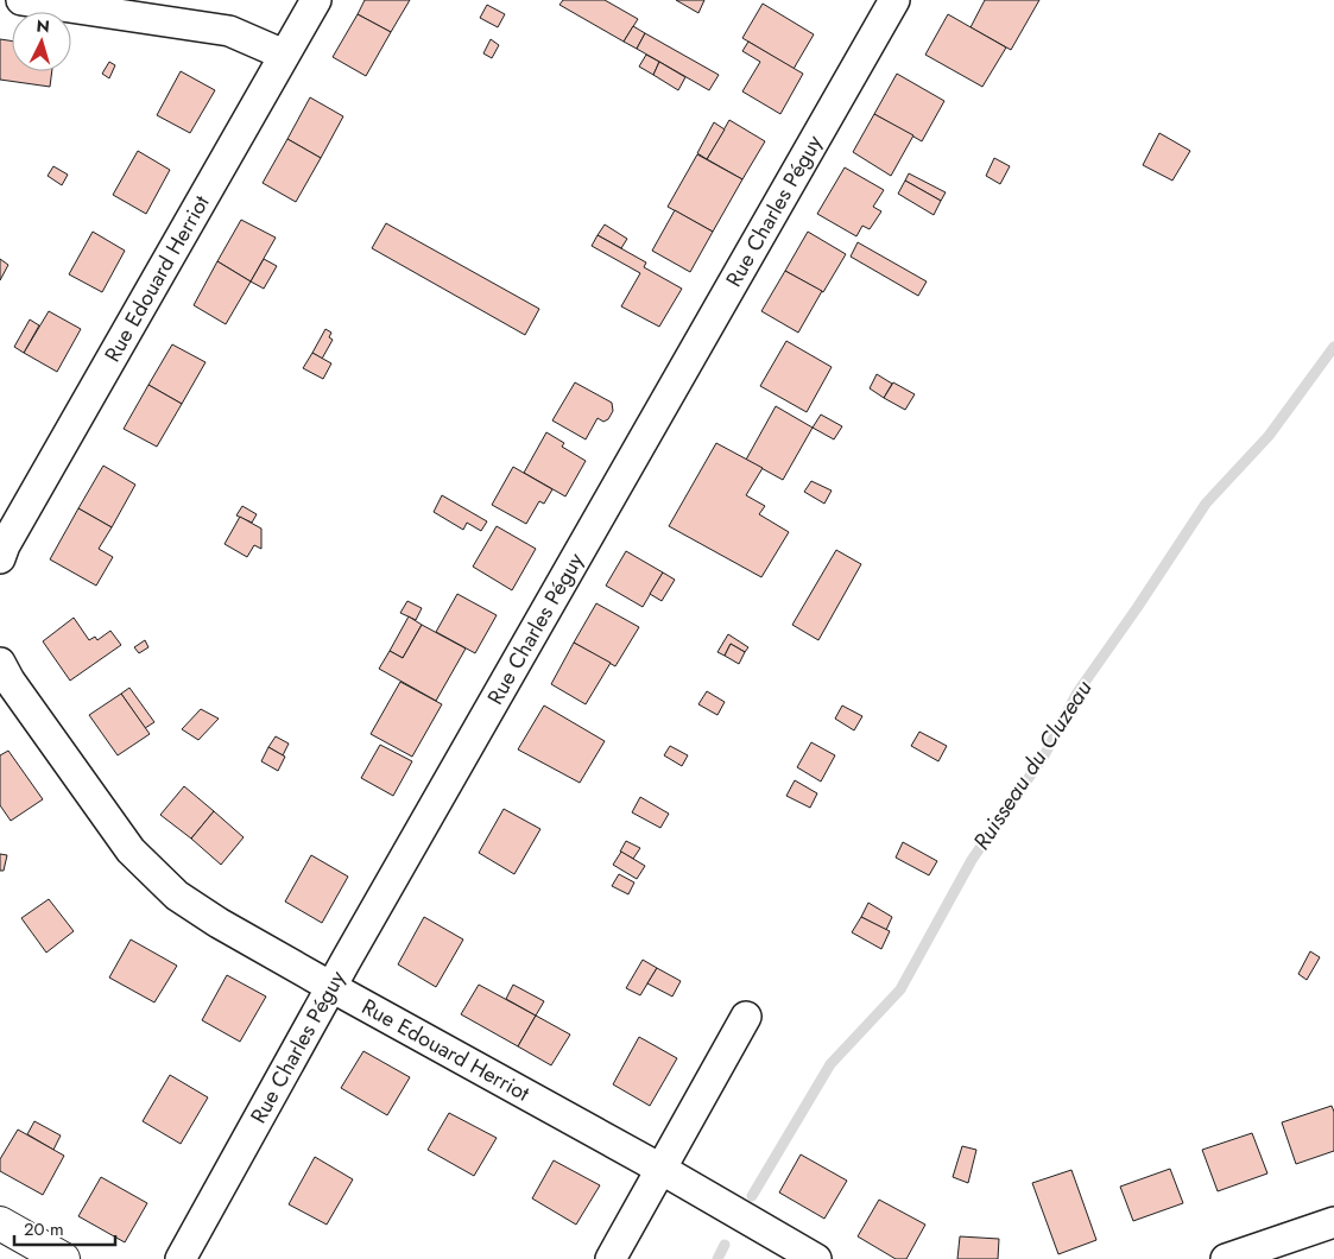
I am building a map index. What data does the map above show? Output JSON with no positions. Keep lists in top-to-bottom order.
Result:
{
  "streets": {
    "street": ["Rue Charles Péguy", "Rue Edouard Herriot"]
  },
  "crossings": [
    ["Rue Charles Péguy", "Rue Edouard Herriot"]
  ],
  "water": ["Ruisseau du Cluzeau"],
  "scale_bar": "20 m",
  "north": "top"
}
